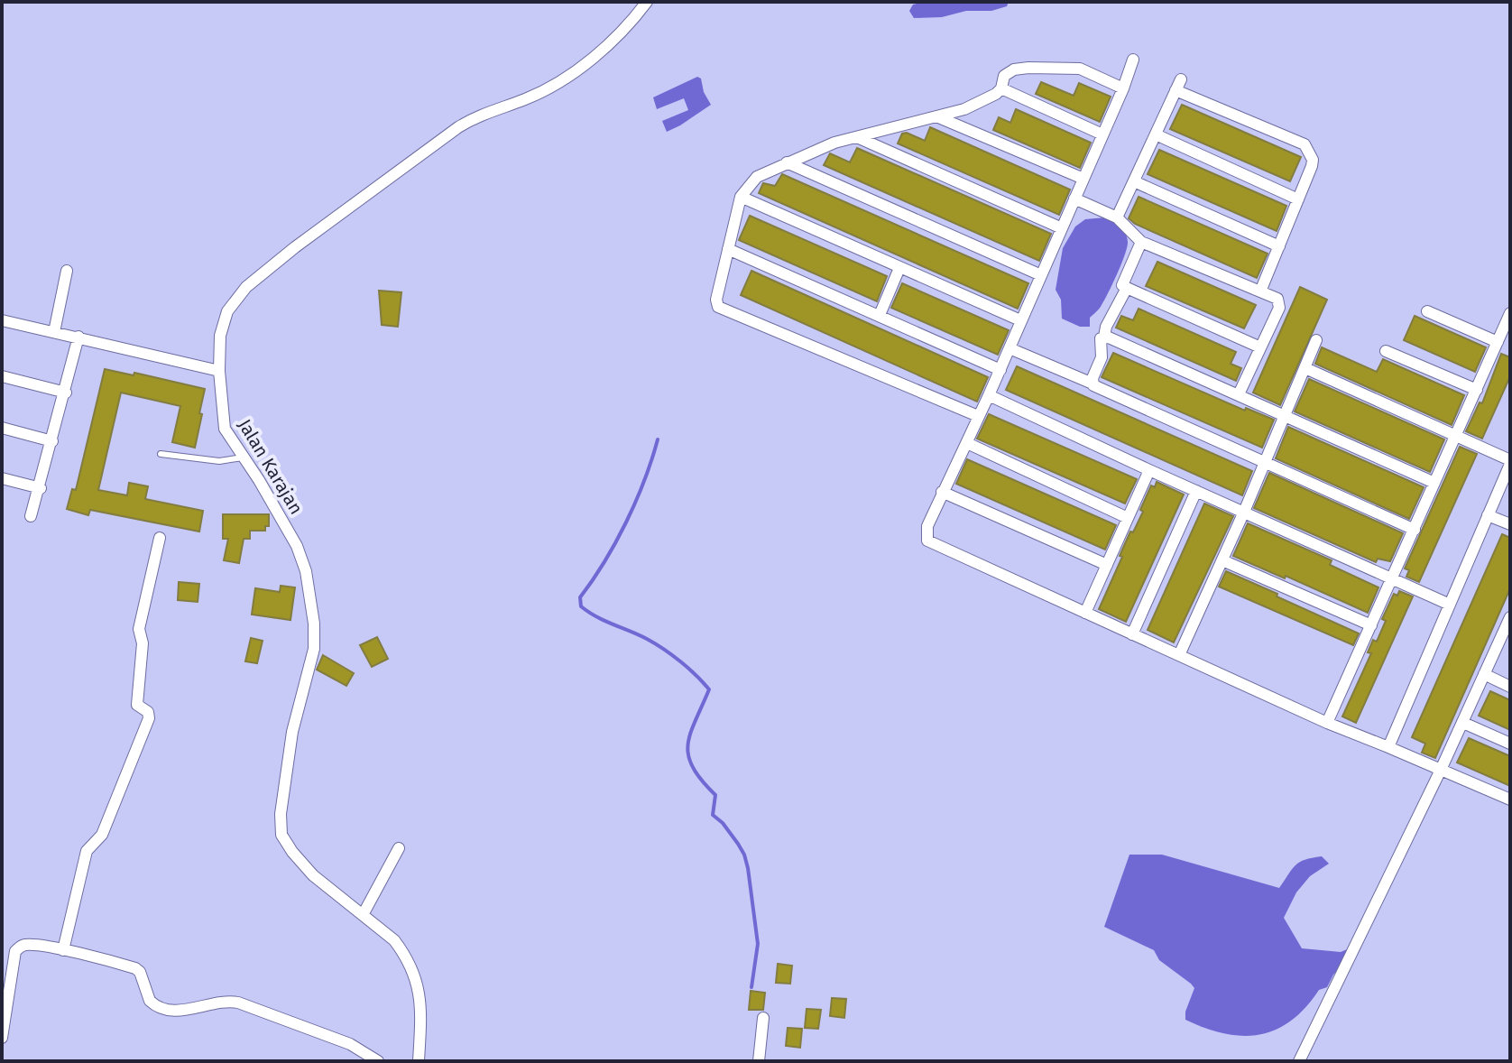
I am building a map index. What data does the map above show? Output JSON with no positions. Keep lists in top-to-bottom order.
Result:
{
  "streets": {
    "street": ["Jalan Karajan"]
  }
}
